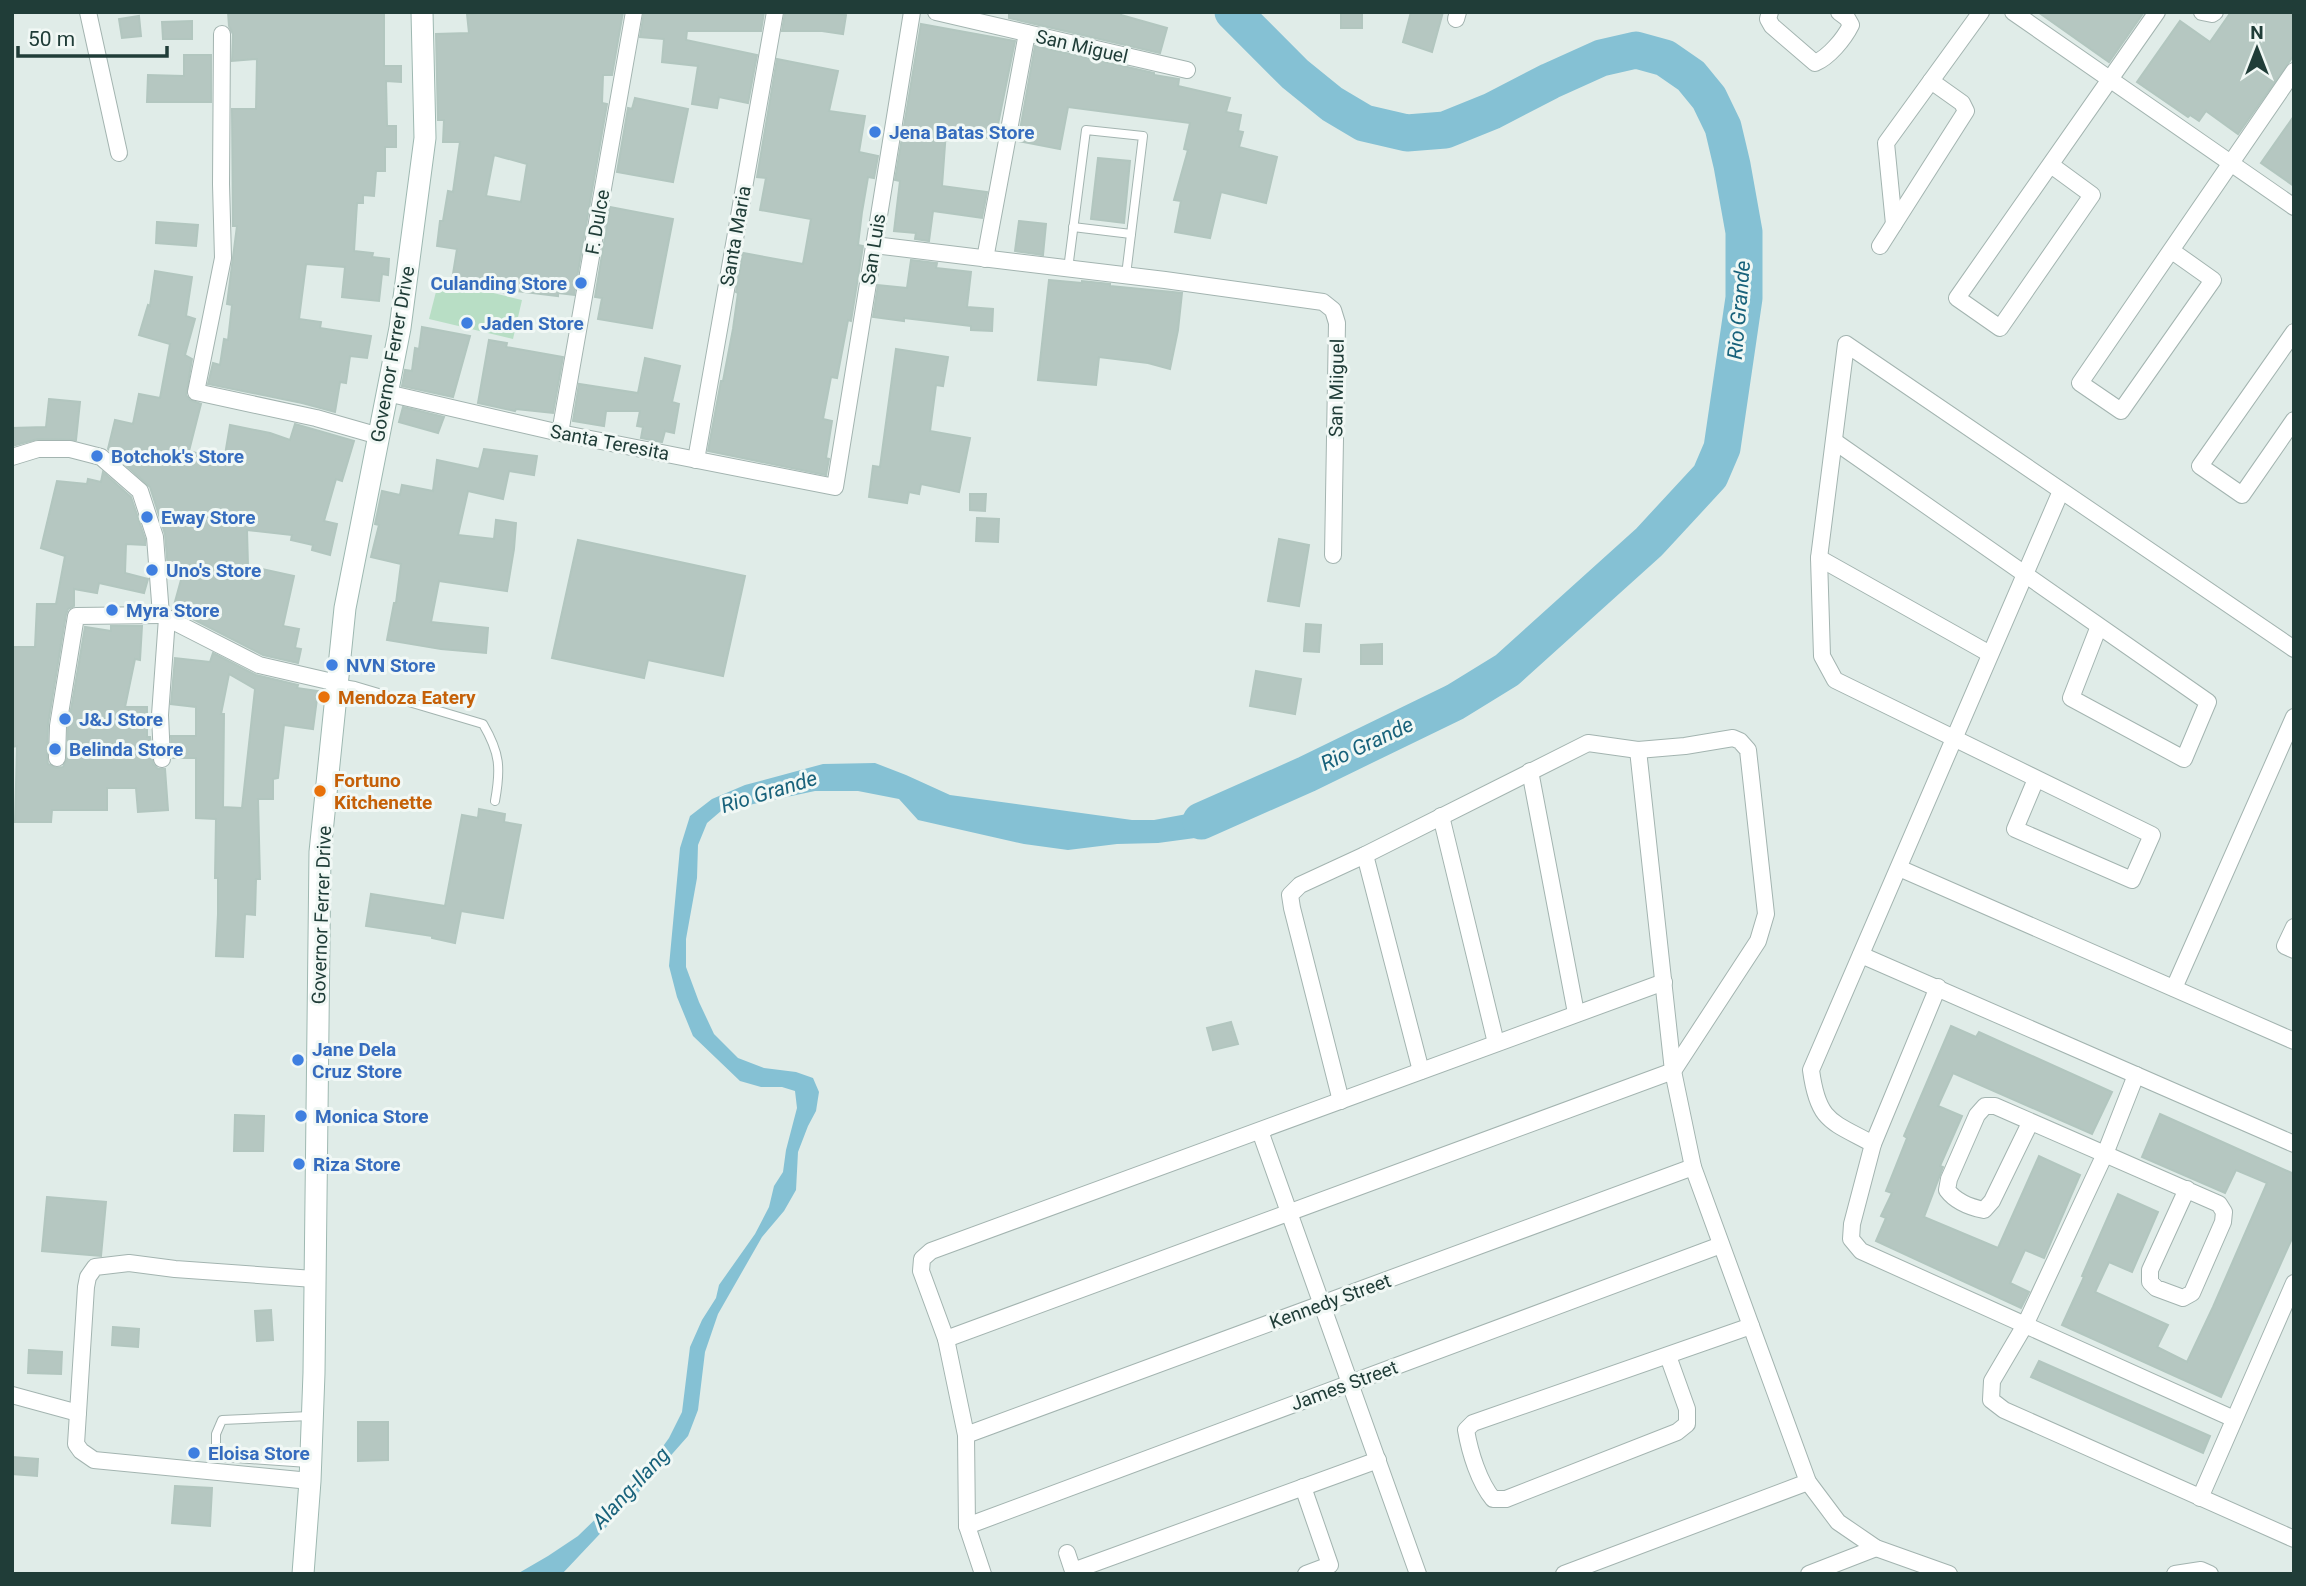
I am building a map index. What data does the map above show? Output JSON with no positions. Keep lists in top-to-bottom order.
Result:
{
  "streets": {
    "main road": ["Governor Ferrer Drive"],
    "street": [
      "San Miguel",
      "F. Dulce",
      "Santa Maria",
      "San Luis",
      "San Miiguel",
      "Santa Teresita",
      "Kennedy Street",
      "James Street"
    ]
  },
  "crossings": [
    ["F. Dulce", "Santa Teresita"],
    ["Santa Maria", "Santa Teresita"],
    ["San Luis", "Santa Teresita"],
    ["Governor Ferrer Drive", "Santa Teresita"]
  ],
  "water": ["Rio Grande", "Alang-Ilang"],
  "places": [
    "Jena Batas Store",
    "Culanding Store",
    "Jaden Store",
    "Botchok's Store",
    "Eway Store",
    "Uno's Store",
    "Myra Store",
    "NVN Store",
    "Mendoza Eatery",
    "J&J Store",
    "Belinda Store",
    "Fortuno Kitchenette",
    "Jane Dela Cruz Store",
    "Monica Store",
    "Riza Store",
    "Eloisa Store"
  ],
  "scale_bar": "50 m",
  "north": "top"
}
